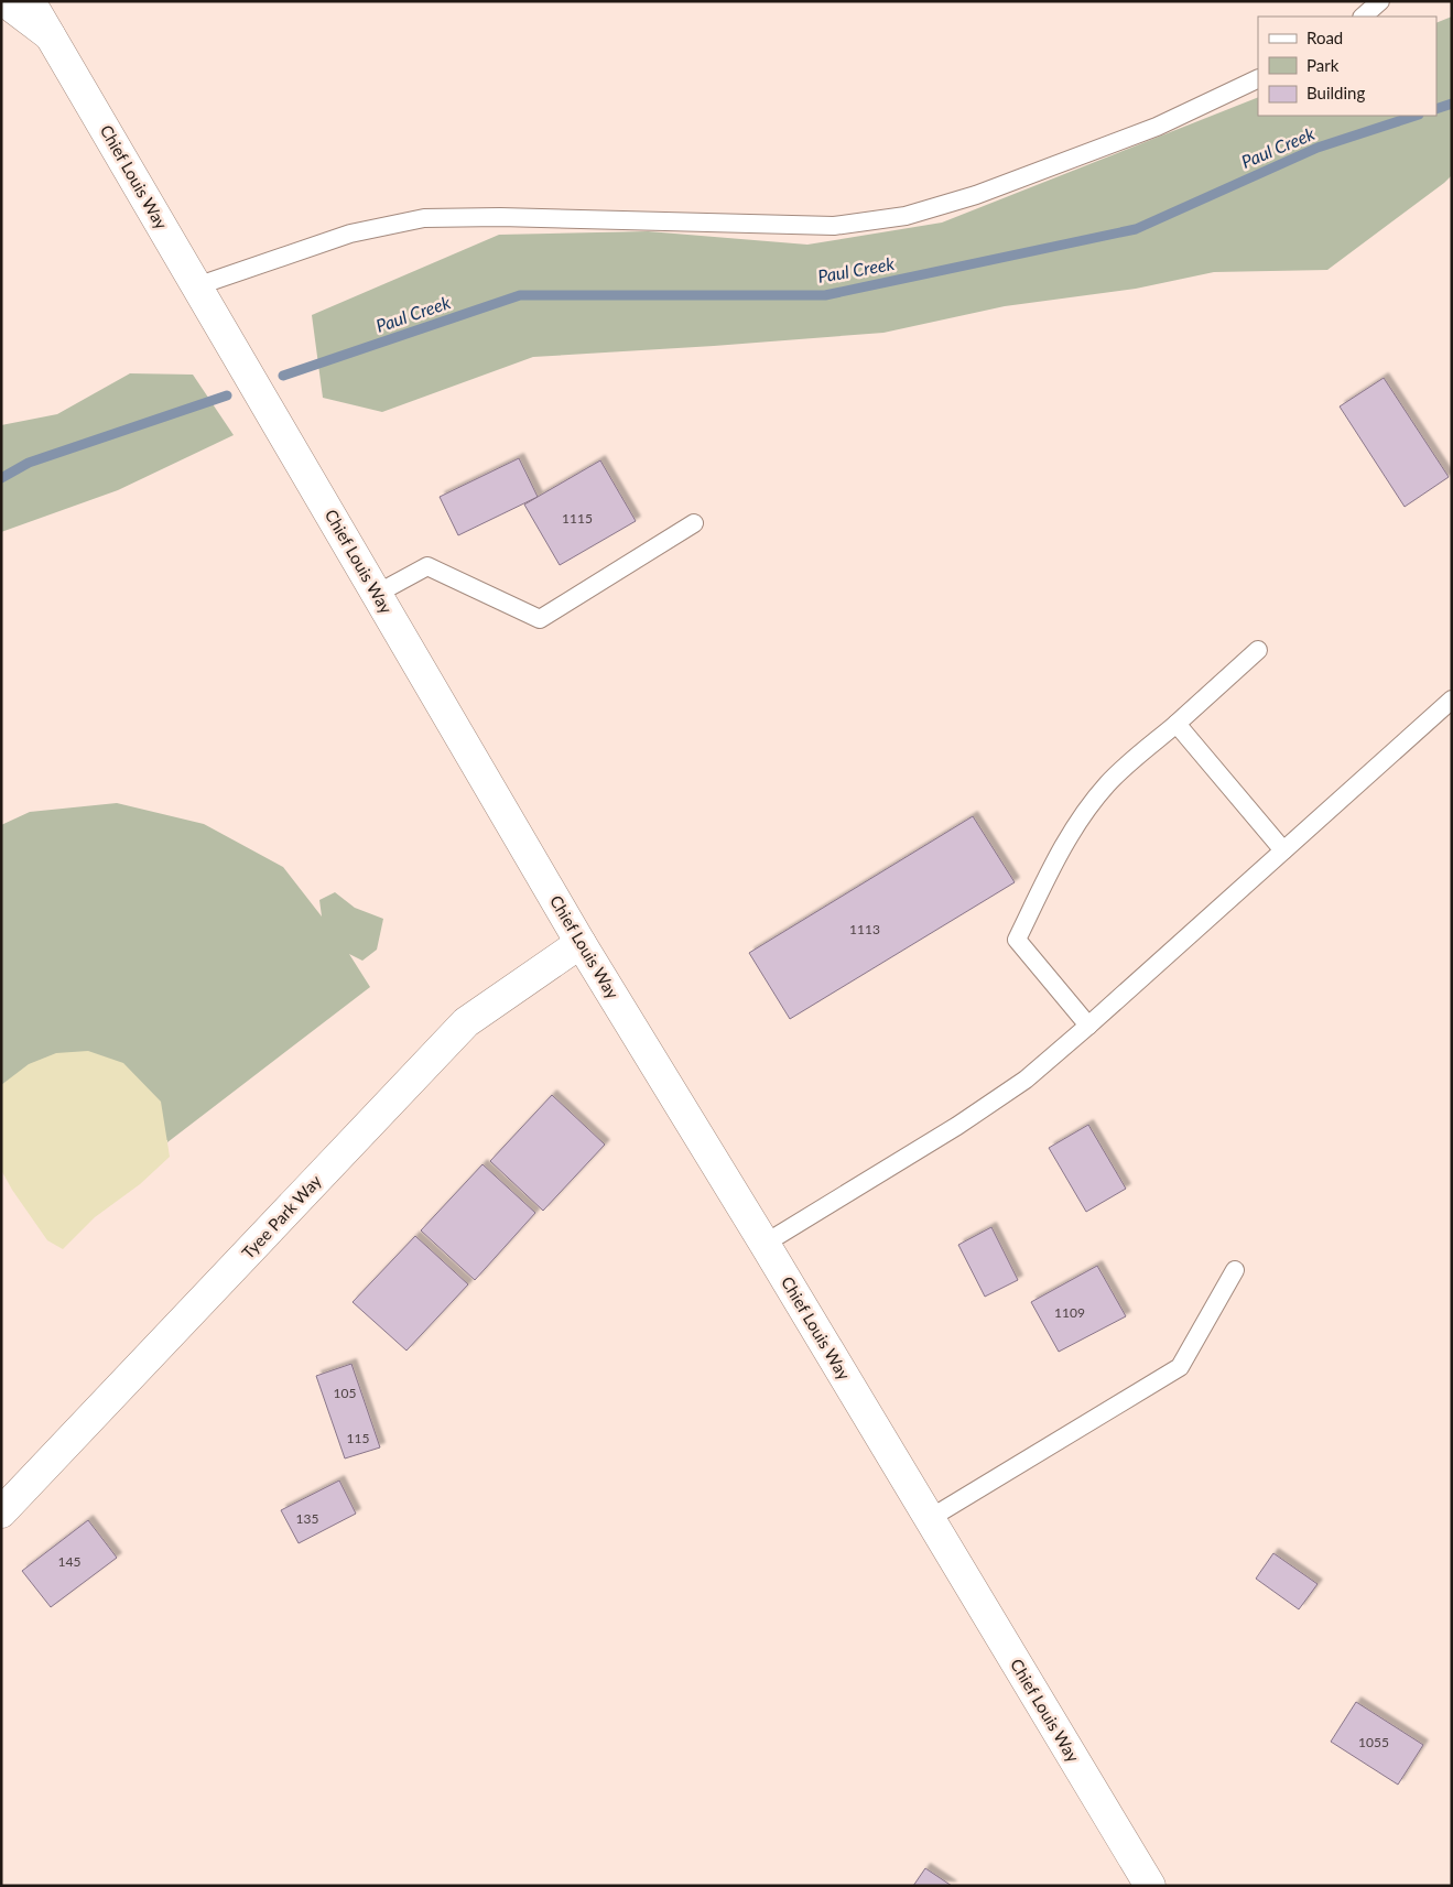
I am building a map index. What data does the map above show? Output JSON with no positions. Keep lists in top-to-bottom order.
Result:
{
  "streets": {
    "street": ["Chief Louis Way", "Tyee Park Way"]
  },
  "crossings": [
    ["Chief Louis Way", "Tyee Park Way"]
  ],
  "water": ["Paul Creek"],
  "house_numbers": [
    "1115",
    "1113",
    "1109",
    "105",
    "115",
    "135",
    "145",
    "1055"
  ],
  "legend": ["Road", "Park", "Building"]
}
